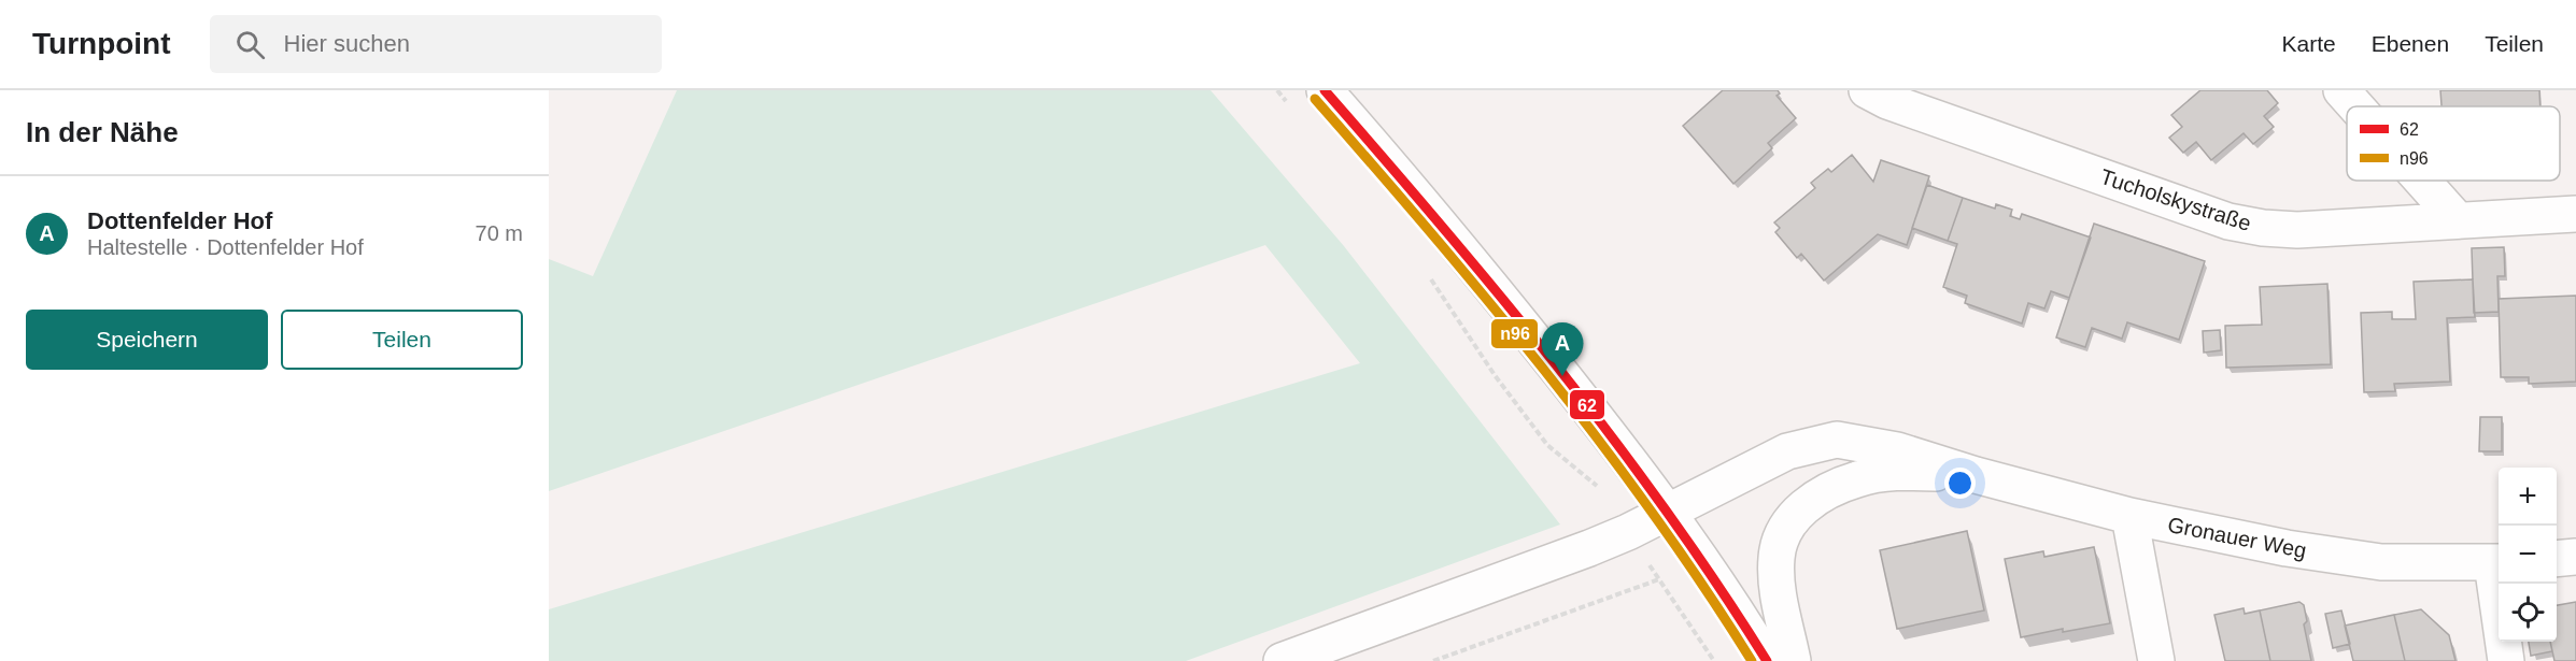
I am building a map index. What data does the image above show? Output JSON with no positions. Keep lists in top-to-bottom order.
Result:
{
  "streets": {
    "street": ["Tucholskystraße", "Gronauer Weg"]
  },
  "lines": ["transit line 62", "transit line n96"],
  "legend": ["62", "n96"],
  "page": {
    "header": "Turnpoint",
    "search": "Hier suchen",
    "nav": ["Karte", "Ebenen", "Teilen"],
    "heading": "In der Nähe",
    "list": [
      {
        "mark": "A",
        "name": "Dottenfelder Hof",
        "note": "Haltestelle · Dottenfelder Hof",
        "value": "70 m"
      }
    ],
    "buttons": ["Speichern", "Teilen"],
    "pins": "A",
    "map_buttons": ["+", "−"]
  }
}
